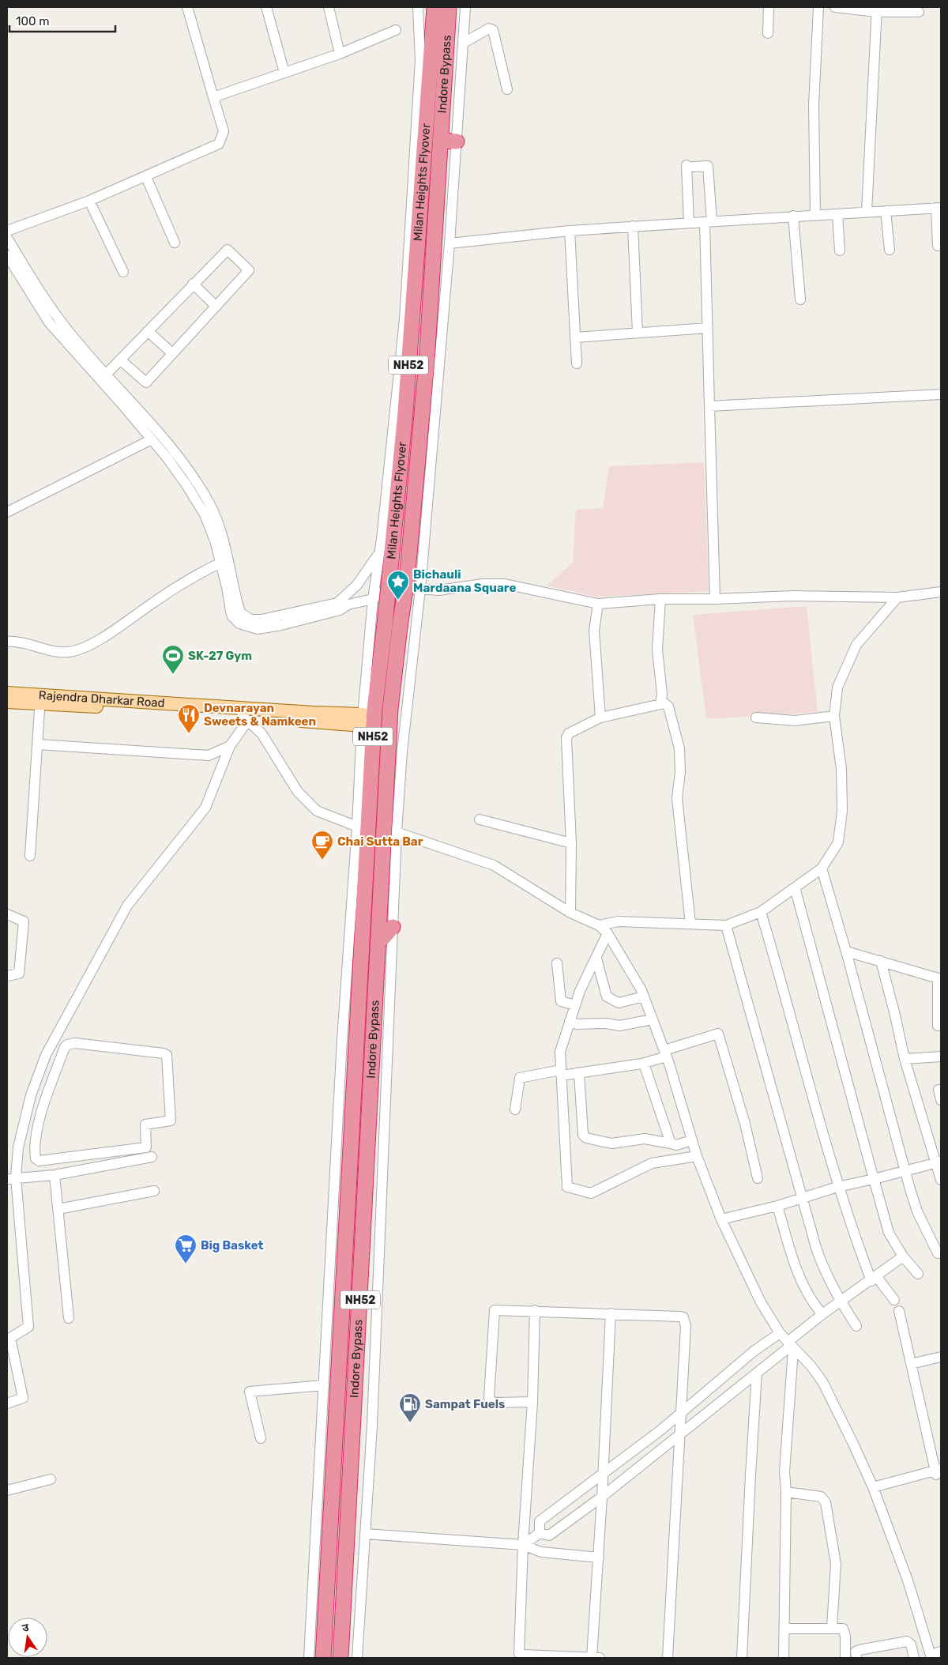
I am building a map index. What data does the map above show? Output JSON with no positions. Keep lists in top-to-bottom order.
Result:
{
  "streets": {
    "highway": ["Indore Bypass", "Milan Heights Flyover", "NH52"],
    "main road": ["Rajendra Dharkar Road"]
  },
  "crossings": [
    ["Indore Bypass", "Milan Heights Flyover"]
  ],
  "places": {
    "place": ["Bichauli Mardaana Square"],
    "sports": ["SK-27 Gym"],
    "restaurant": ["Devnarayan Sweets & Namkeen"],
    "cafe": ["Chai Sutta Bar"],
    "supermarket": ["Big Basket"],
    "fuel station": ["Sampat Fuels"]
  },
  "scale_bar": "100 m",
  "north": "top"
}
